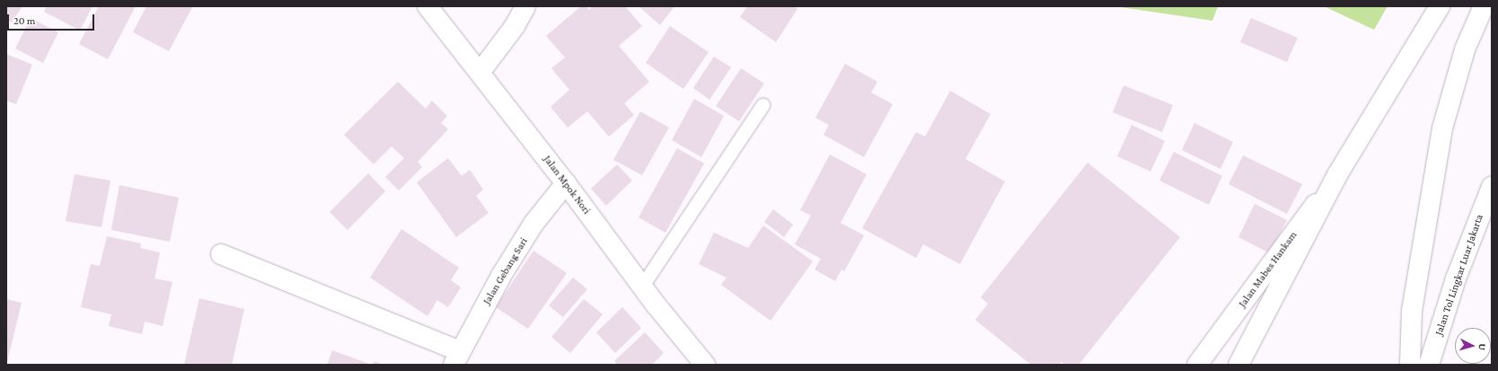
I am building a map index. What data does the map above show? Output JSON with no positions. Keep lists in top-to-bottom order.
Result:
{
  "streets": {
    "main road": [
      "Jalan Mpok Nori",
      "Jalan Mabes Hankam",
      "Jalan Gebang Sari",
      "Jalan Tol Lingkar Luar Jakarta"
    ]
  },
  "crossings": [
    ["Jalan Mpok Nori", "Jalan Gebang Sari"]
  ],
  "scale_bar": "20 m",
  "north": "right"
}
